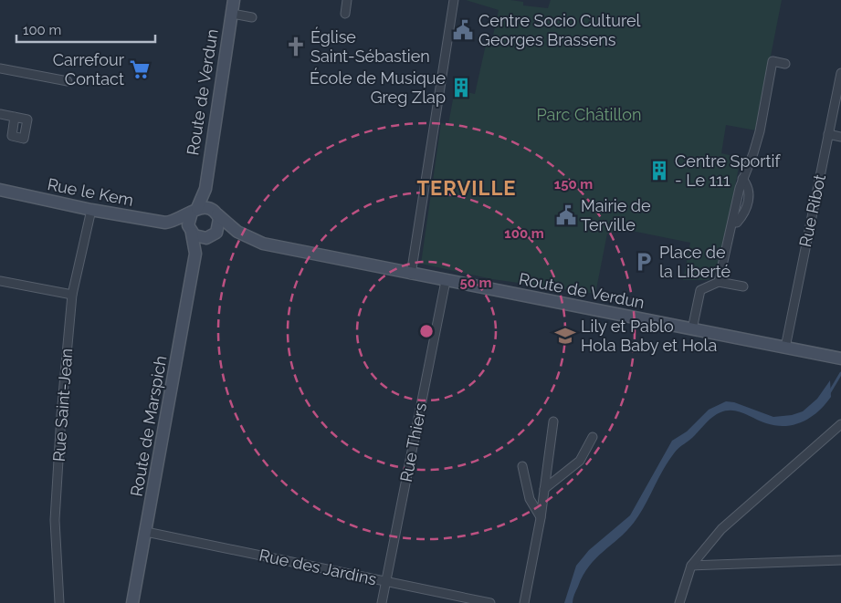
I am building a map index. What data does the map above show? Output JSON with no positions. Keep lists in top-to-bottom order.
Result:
{
  "streets": {
    "main road": ["Route de Verdun", "Rue le Kem", "Route de Marspich"],
    "street": [
      "Rue Ribot",
      "Rue Saint-Jean",
      "Rue Thiers",
      "Rue des Jardins"
    ]
  },
  "crossings": [
    ["Route de Verdun", "Rue le Kem"],
    ["Route de Verdun", "Rue Ribot"],
    ["Route de Verdun", "Route de Marspich"],
    ["Route de Verdun", "Rue Thiers"],
    ["Rue le Kem", "Rue Saint-Jean"],
    ["Rue le Kem", "Route de Marspich"],
    ["Route de Marspich", "Rue des Jardins"],
    ["Rue Thiers", "Rue des Jardins"]
  ],
  "districts": ["TERVILLE"],
  "parks": ["Parc Châtillon"],
  "places": {
    "public building": ["Centre Socio Culturel Georges Brassens", "Mairie de Terville"],
    "church": ["Église Saint-Sébastien"],
    "supermarket": ["Carrefour Contact"],
    "building": ["École de Musique Greg Zlap", "Centre Sportif - Le 111"],
    "parking": ["Place de la Liberté"],
    "school or university": ["Lily et Pablo Hola Baby et Hola"]
  },
  "scale_bar": "100 m",
  "rings": ["150 m", "100 m", "50 m"]
}
